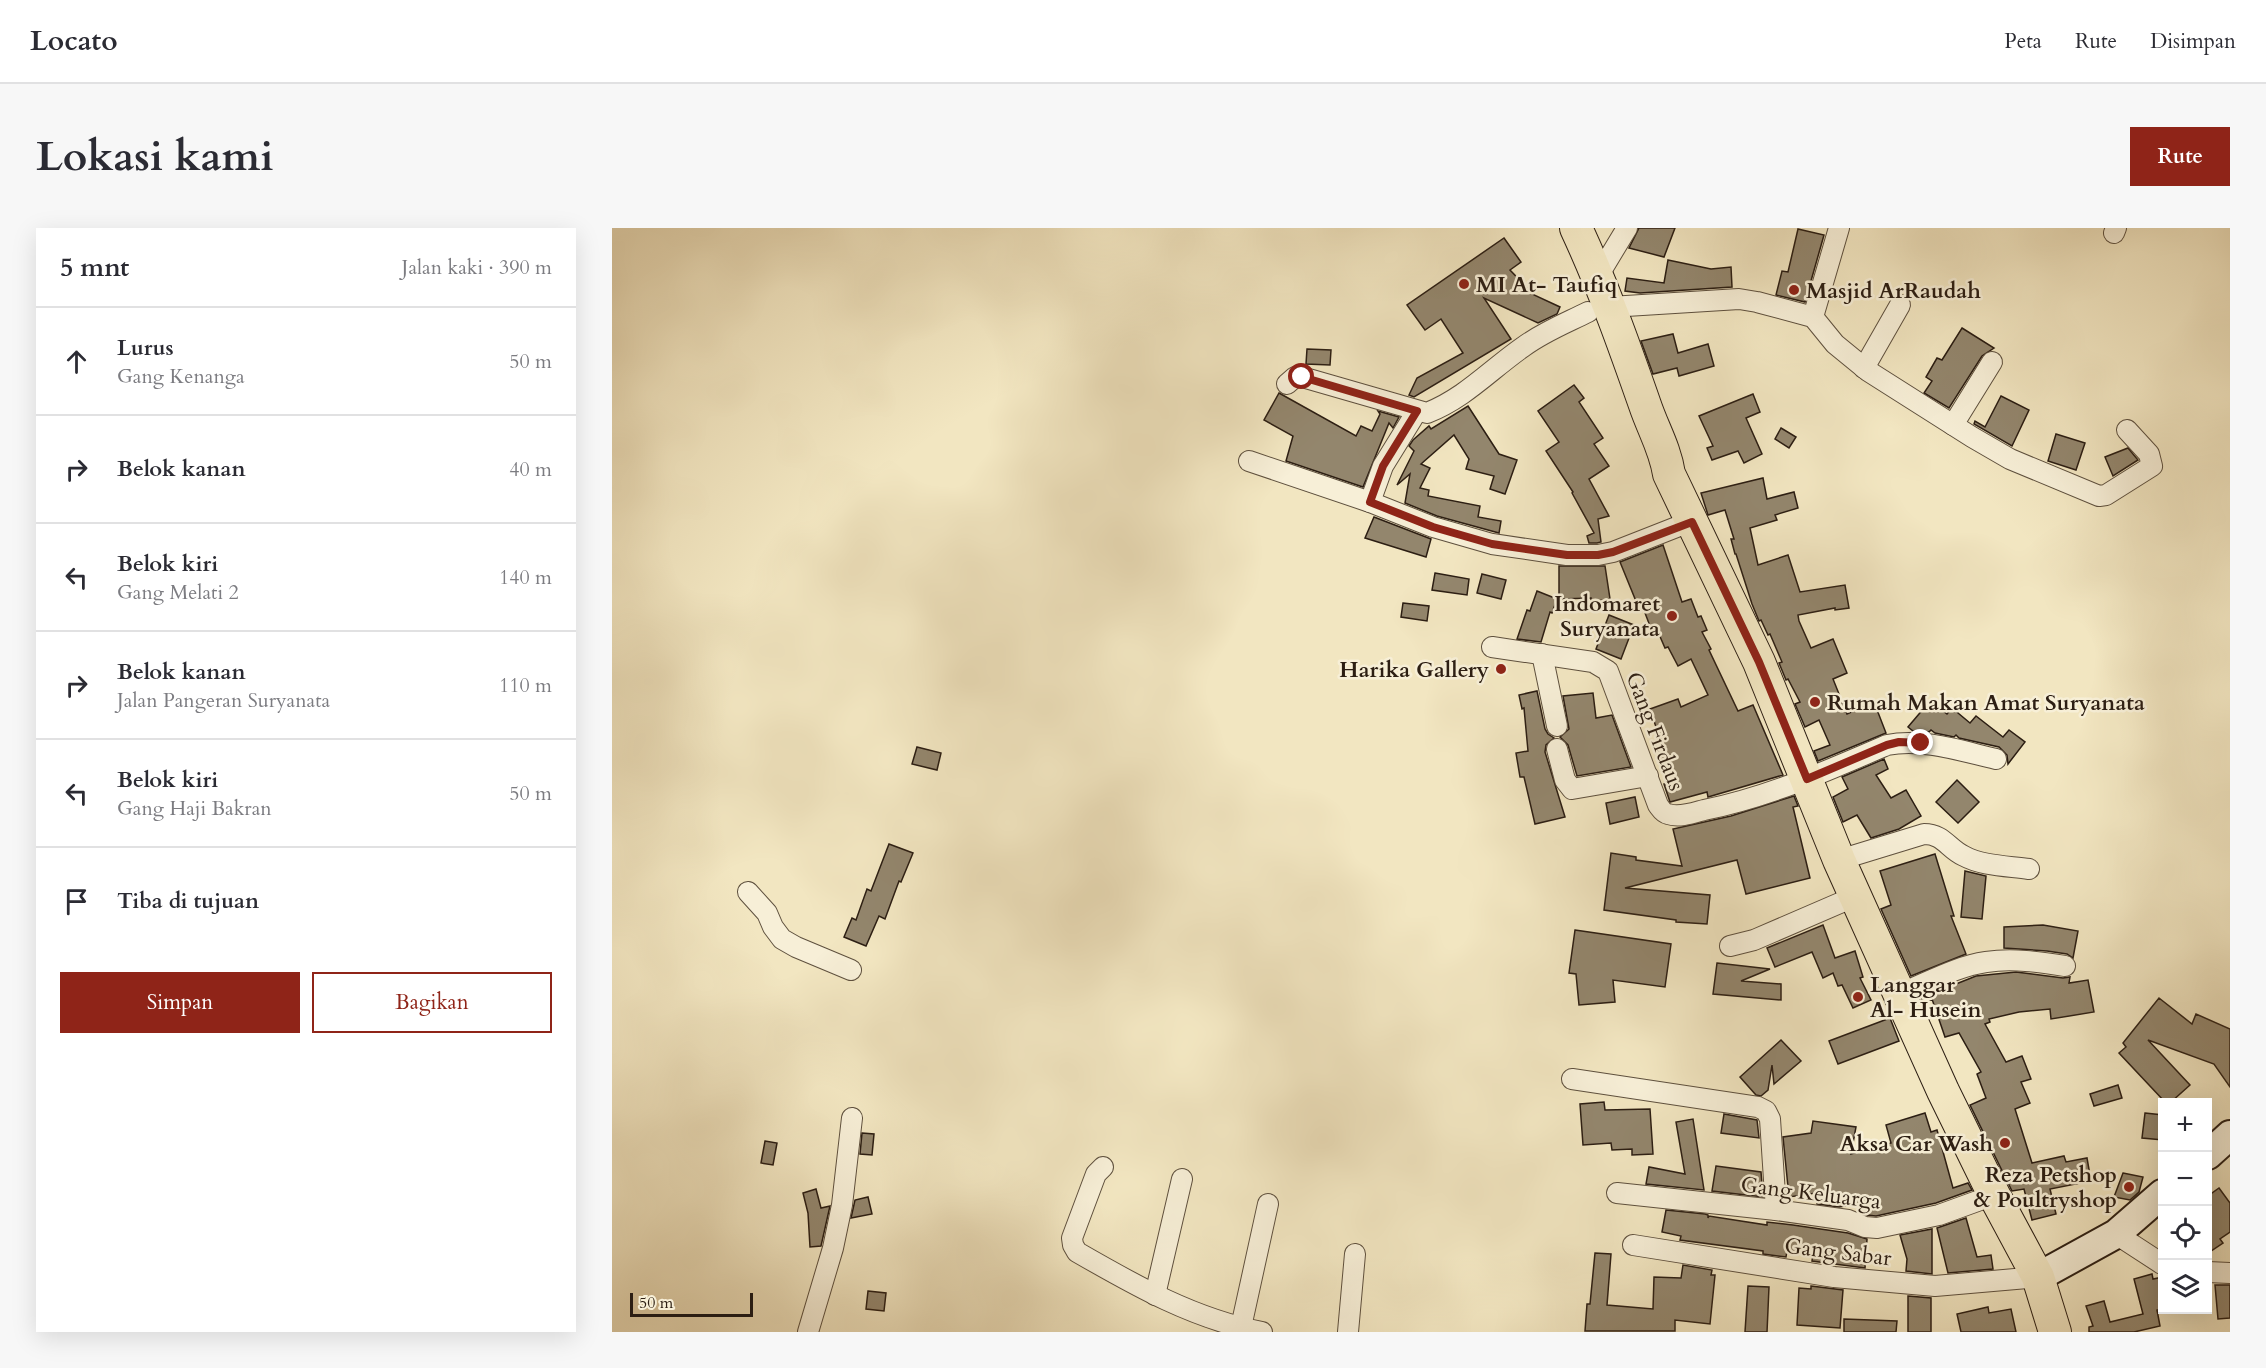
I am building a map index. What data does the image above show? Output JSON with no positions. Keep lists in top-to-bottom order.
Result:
{
  "streets": {
    "street": ["Gang Firdaus", "Gang Keluarga", "Gang Sabar"]
  },
  "places": [
    "MI At- Taufiq",
    "Masjid ArRaudah",
    "Indomaret Suryanata",
    "Harika Gallery",
    "Rumah Makan Amat Suryanata",
    "Langgar Al- Husein",
    "Aksa Car Wash",
    "Reza Petshop & Poultryshop"
  ],
  "scale_bar": "50 m",
  "page": {
    "header": "Locato",
    "nav": ["Peta", "Rute", "Disimpan"],
    "buttons": [
      "Rute",
      ["Simpan", "Bagikan"]
    ],
    "title": "Lokasi kami",
    "heading": ["5 mnt", "Jalan kaki · 390 m"],
    "list": [
      ["Lurus", "Gang Kenanga", "50 m"],
      ["Belok kanan", "40 m"],
      ["Belok kiri", "Gang Melati 2", "140 m"],
      ["Belok kanan", "Jalan Pangeran Suryanata", "110 m"],
      ["Belok kiri", "Gang Haji Bakran", "50 m"],
      "Tiba di tujuan"
    ],
    "map_buttons": ["+", "−"],
    "scale": "50 m"
  }
}
